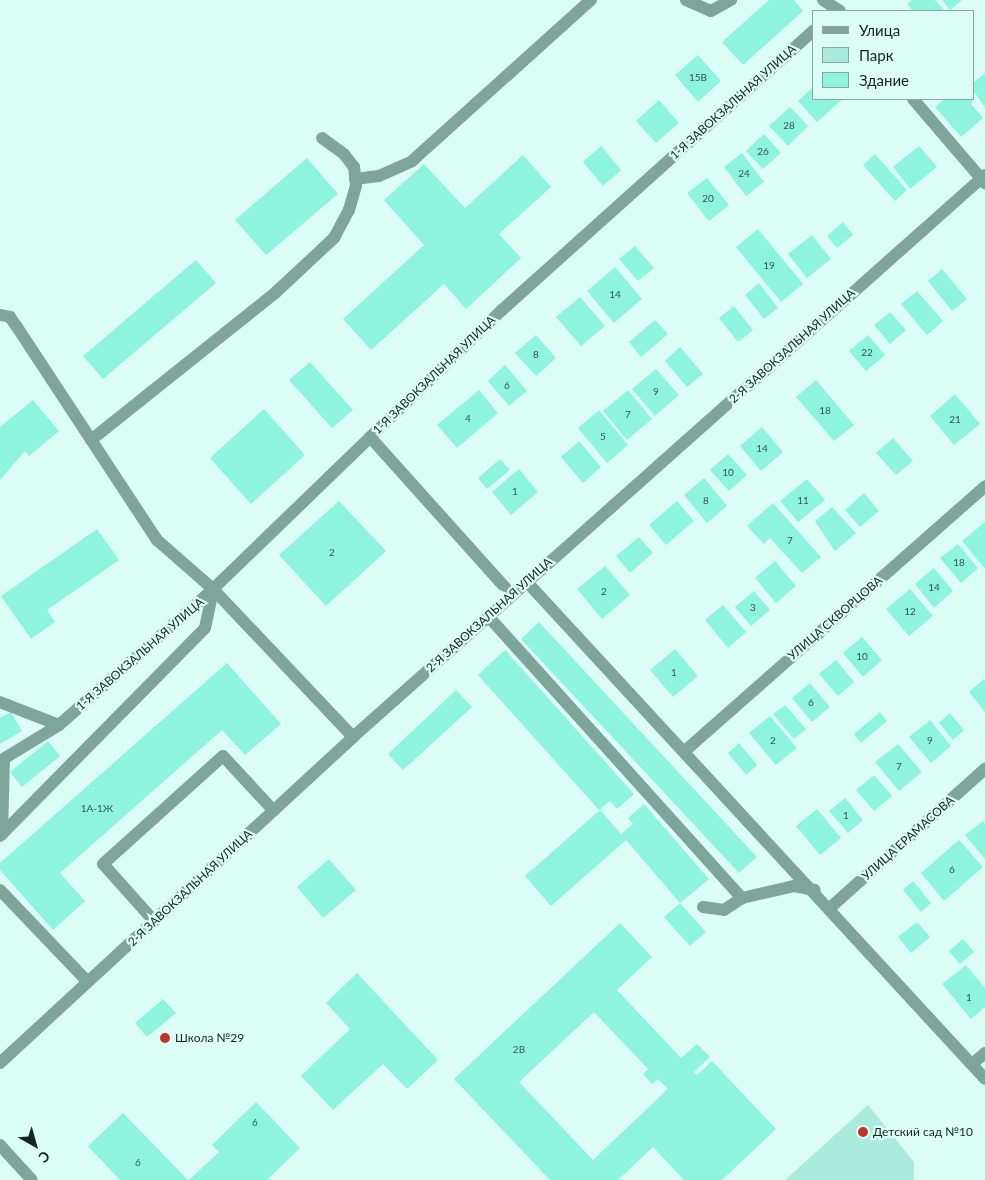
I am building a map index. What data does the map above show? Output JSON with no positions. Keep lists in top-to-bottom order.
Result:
{
  "streets": {
    "street": [
      "1-Я ЗАВОКЗАЛЬНАЯ УЛИЦА",
      "2-Я ЗАВОКЗАЛЬНАЯ УЛИЦА",
      "УЛИЦА СКВОРЦОВА",
      "УЛИЦА ЕРАМАСОВА"
    ]
  },
  "places": ["Школа №29", "Детский сад №10"],
  "house_numbers": [
    "15В",
    "28",
    "26",
    "24",
    "20",
    "19",
    "14",
    "22",
    "8",
    "6",
    "9",
    "18",
    "7",
    "4",
    "21",
    "5",
    "14",
    "10",
    "1",
    "8",
    "11",
    "7",
    "2",
    "18",
    "14",
    "2",
    "3",
    "12",
    "10",
    "1",
    "6",
    "2",
    "9",
    "7",
    "1А-1Ж",
    "1",
    "6",
    "1",
    "2В",
    "6",
    "6"
  ],
  "legend": ["Улица", "Парк", "Здание"],
  "north": "bottom right"
}
